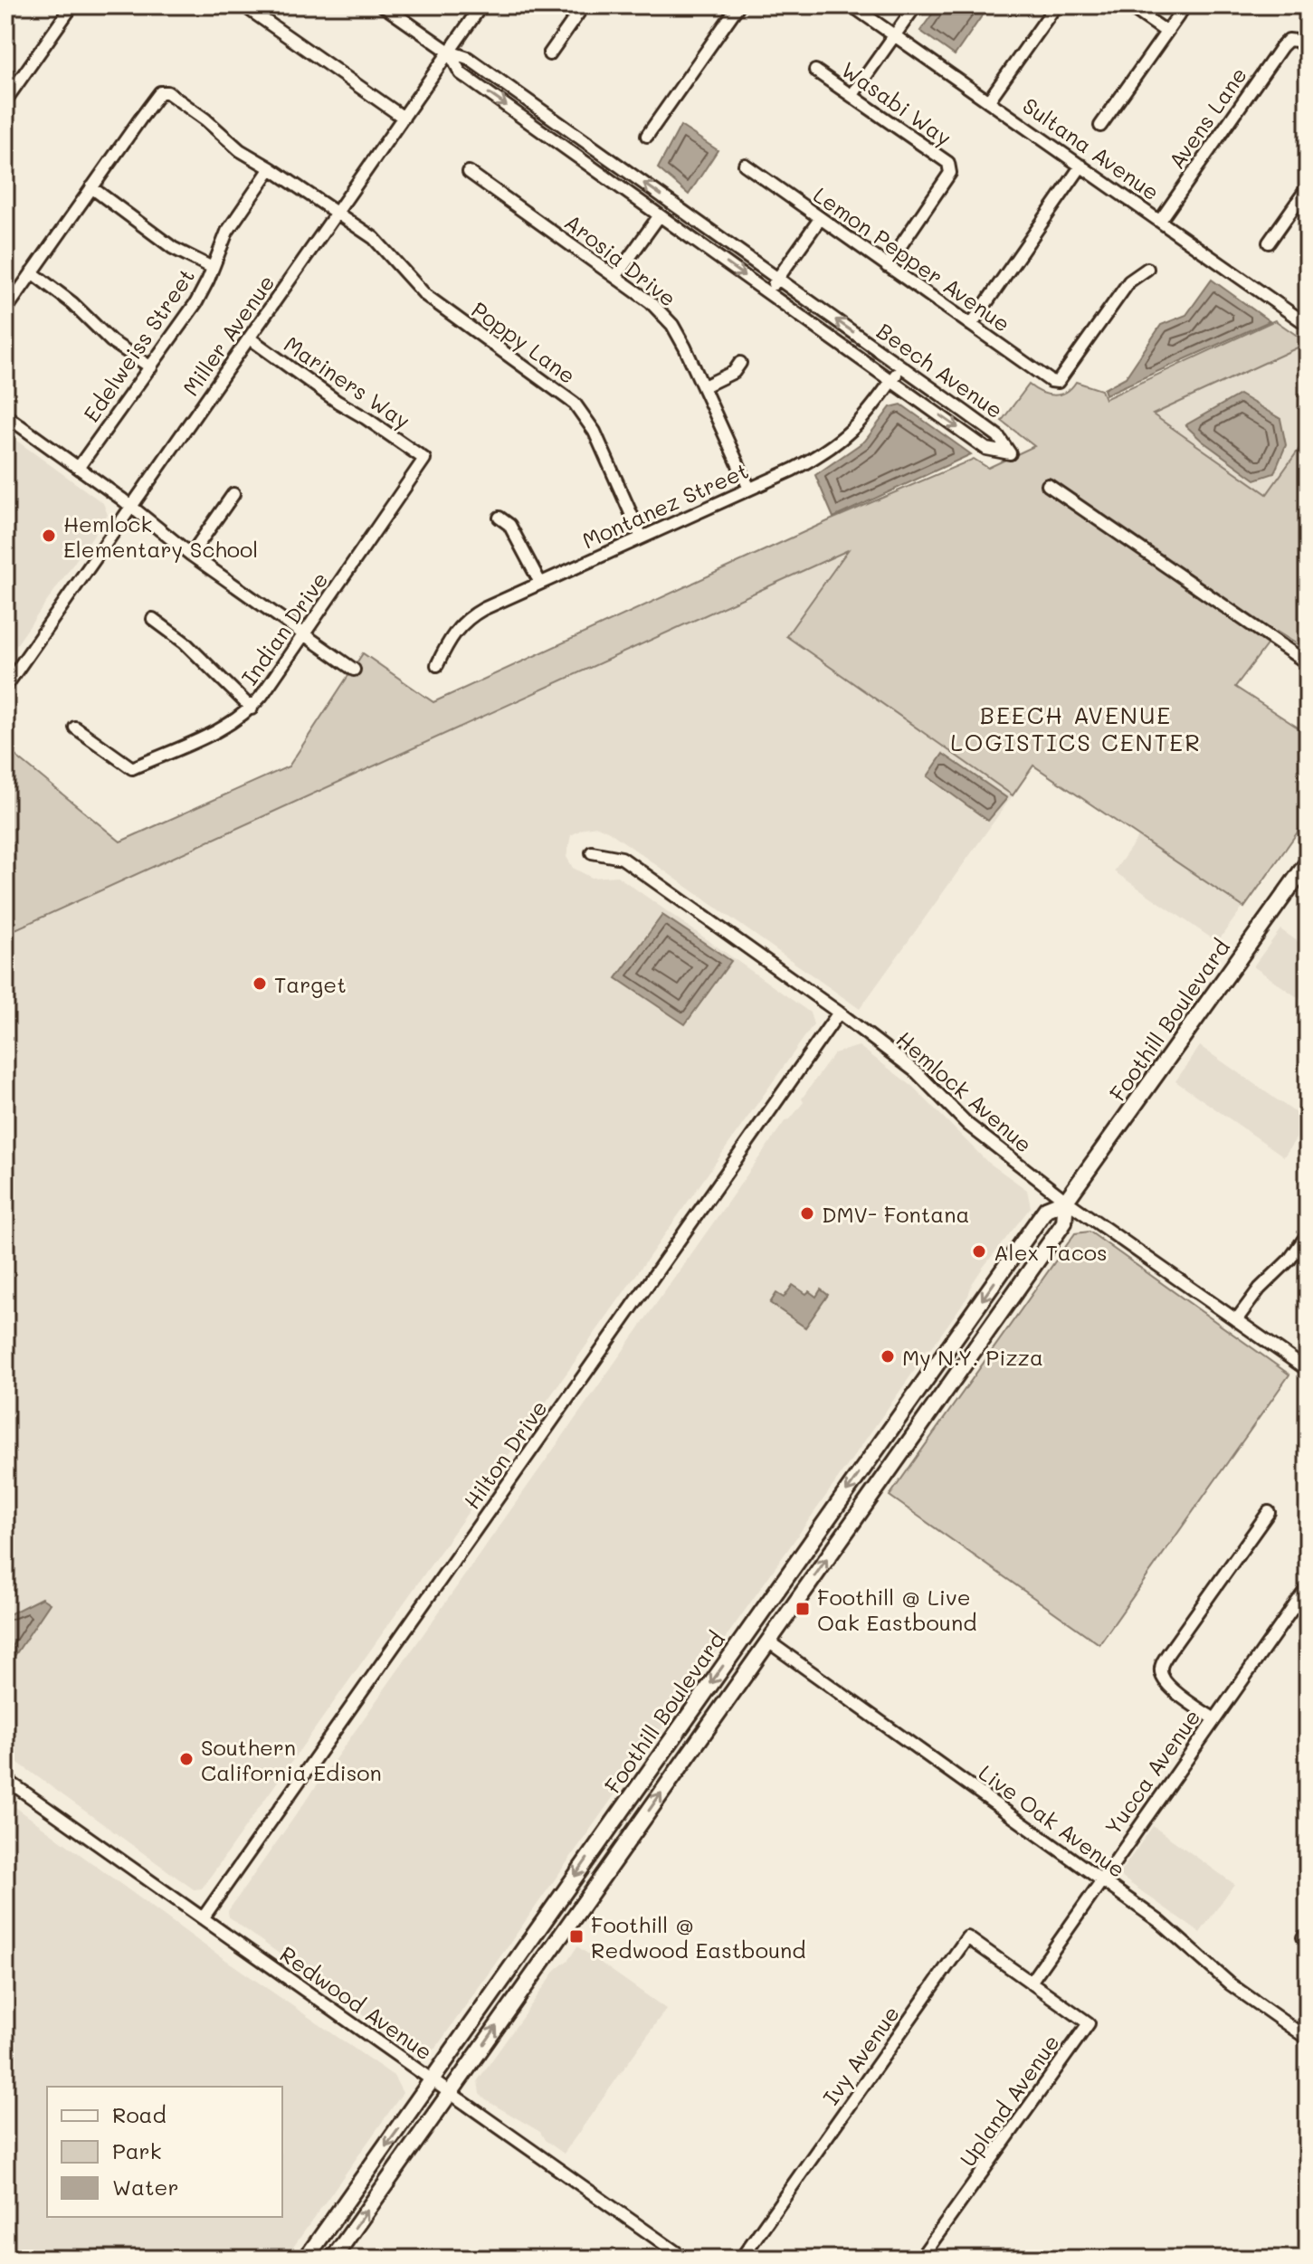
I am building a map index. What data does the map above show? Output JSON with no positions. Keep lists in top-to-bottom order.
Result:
{
  "streets": {
    "main road": ["Foothill Boulevard"],
    "street": [
      "Wasabi Way",
      "Avens Lane",
      "Sultana Avenue",
      "Lemon Pepper Avenue",
      "Arosia Drive",
      "Miller Avenue",
      "Poppy Lane",
      "Edelweiss Street",
      "Beech Avenue",
      "Mariners Way",
      "Montanez Street",
      "Indian Drive",
      "Hemlock Avenue",
      "Hilton Drive",
      "Yucca Avenue",
      "Live Oak Avenue",
      "Redwood Avenue",
      "Ivy Avenue",
      "Upland Avenue"
    ]
  },
  "crossings": [
    ["Wasabi Way", "Lemon Pepper Avenue"],
    ["Avens Lane", "Sultana Avenue"],
    ["Arosia Drive", "Montanez Street"],
    ["Miller Avenue", "Poppy Lane"],
    ["Miller Avenue", "Beech Avenue"],
    ["Miller Avenue", "Mariners Way"],
    ["Poppy Lane", "Edelweiss Street"],
    ["Poppy Lane", "Montanez Street"],
    ["Beech Avenue", "Montanez Street"],
    ["Mariners Way", "Indian Drive"],
    ["Foothill Boulevard", "Hemlock Avenue"],
    ["Foothill Boulevard", "Live Oak Avenue"],
    ["Foothill Boulevard", "Redwood Avenue"],
    ["Hemlock Avenue", "Hilton Drive"],
    ["Hilton Drive", "Redwood Avenue"],
    ["Yucca Avenue", "Live Oak Avenue"],
    ["Yucca Avenue", "Ivy Avenue"],
    ["Yucca Avenue", "Upland Avenue"],
    ["Ivy Avenue", "Upland Avenue"]
  ],
  "districts": ["BEECH AVENUE LOGISTICS CENTER"],
  "places": {
    "other": [
      "Hemlock Elementary School",
      "Target",
      "DMV- Fontana",
      "Alex Tacos",
      "My N.Y. Pizza",
      "Southern California Edison"
    ],
    "transit": ["Foothill @ Live Oak Eastbound", "Foothill @ Redwood Eastbound"]
  },
  "legend": ["Road", "Park", "Water"]
}
